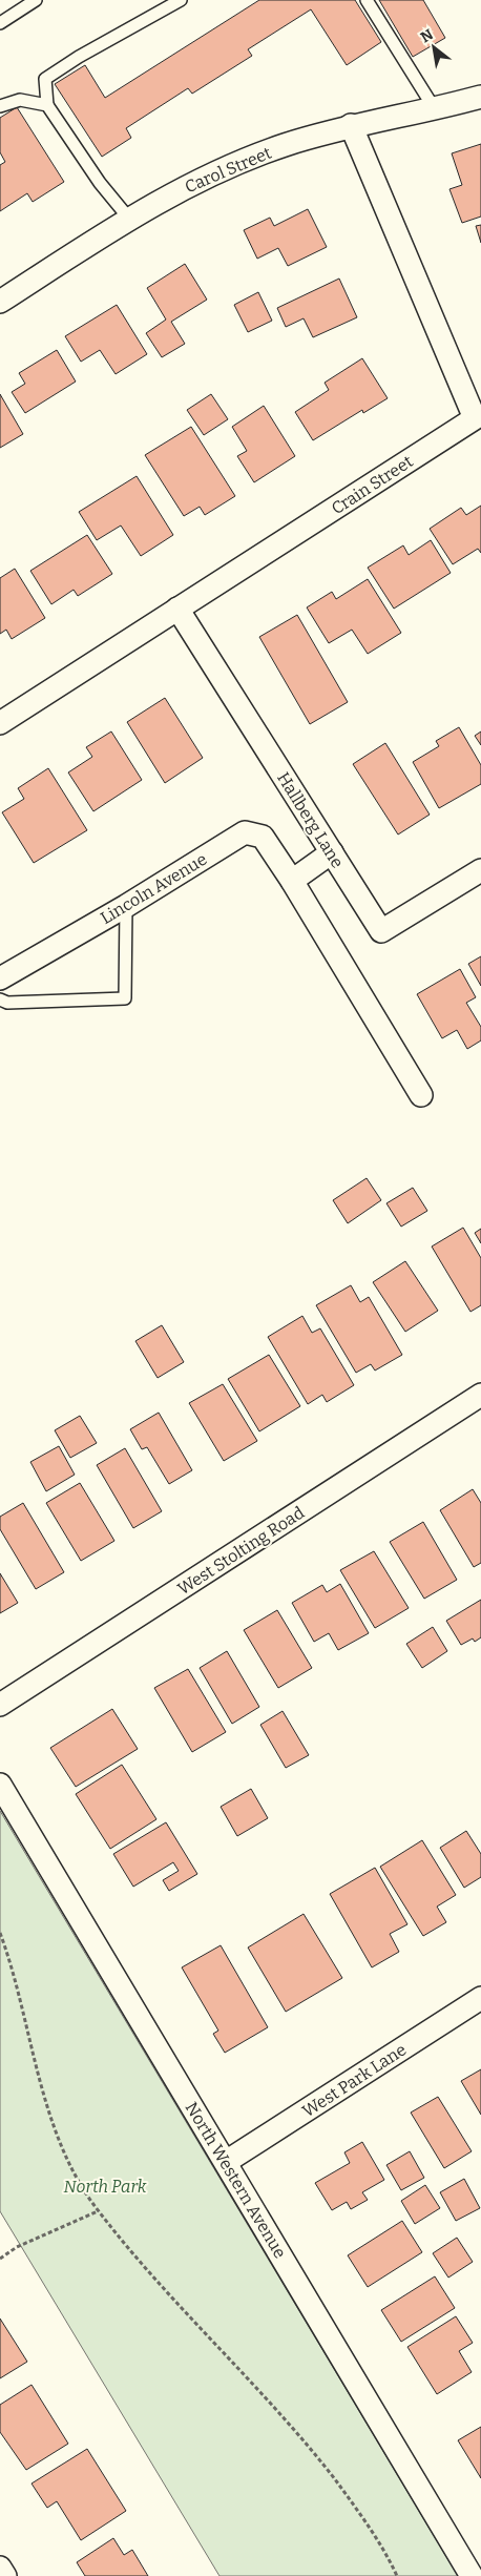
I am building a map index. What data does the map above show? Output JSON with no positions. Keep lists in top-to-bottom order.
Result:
{
  "streets": {
    "street": [
      "Carol Street",
      "Crain Street",
      "Hallberg Lane",
      "Lincoln Avenue",
      "West Stolting Road",
      "West Park Lane",
      "North Western Avenue"
    ]
  },
  "crossings": [
    ["Carol Street", "Crain Street"],
    ["Crain Street", "Hallberg Lane"],
    ["West Park Lane", "North Western Avenue"]
  ],
  "parks": ["North Park"],
  "north": "top left"
}
